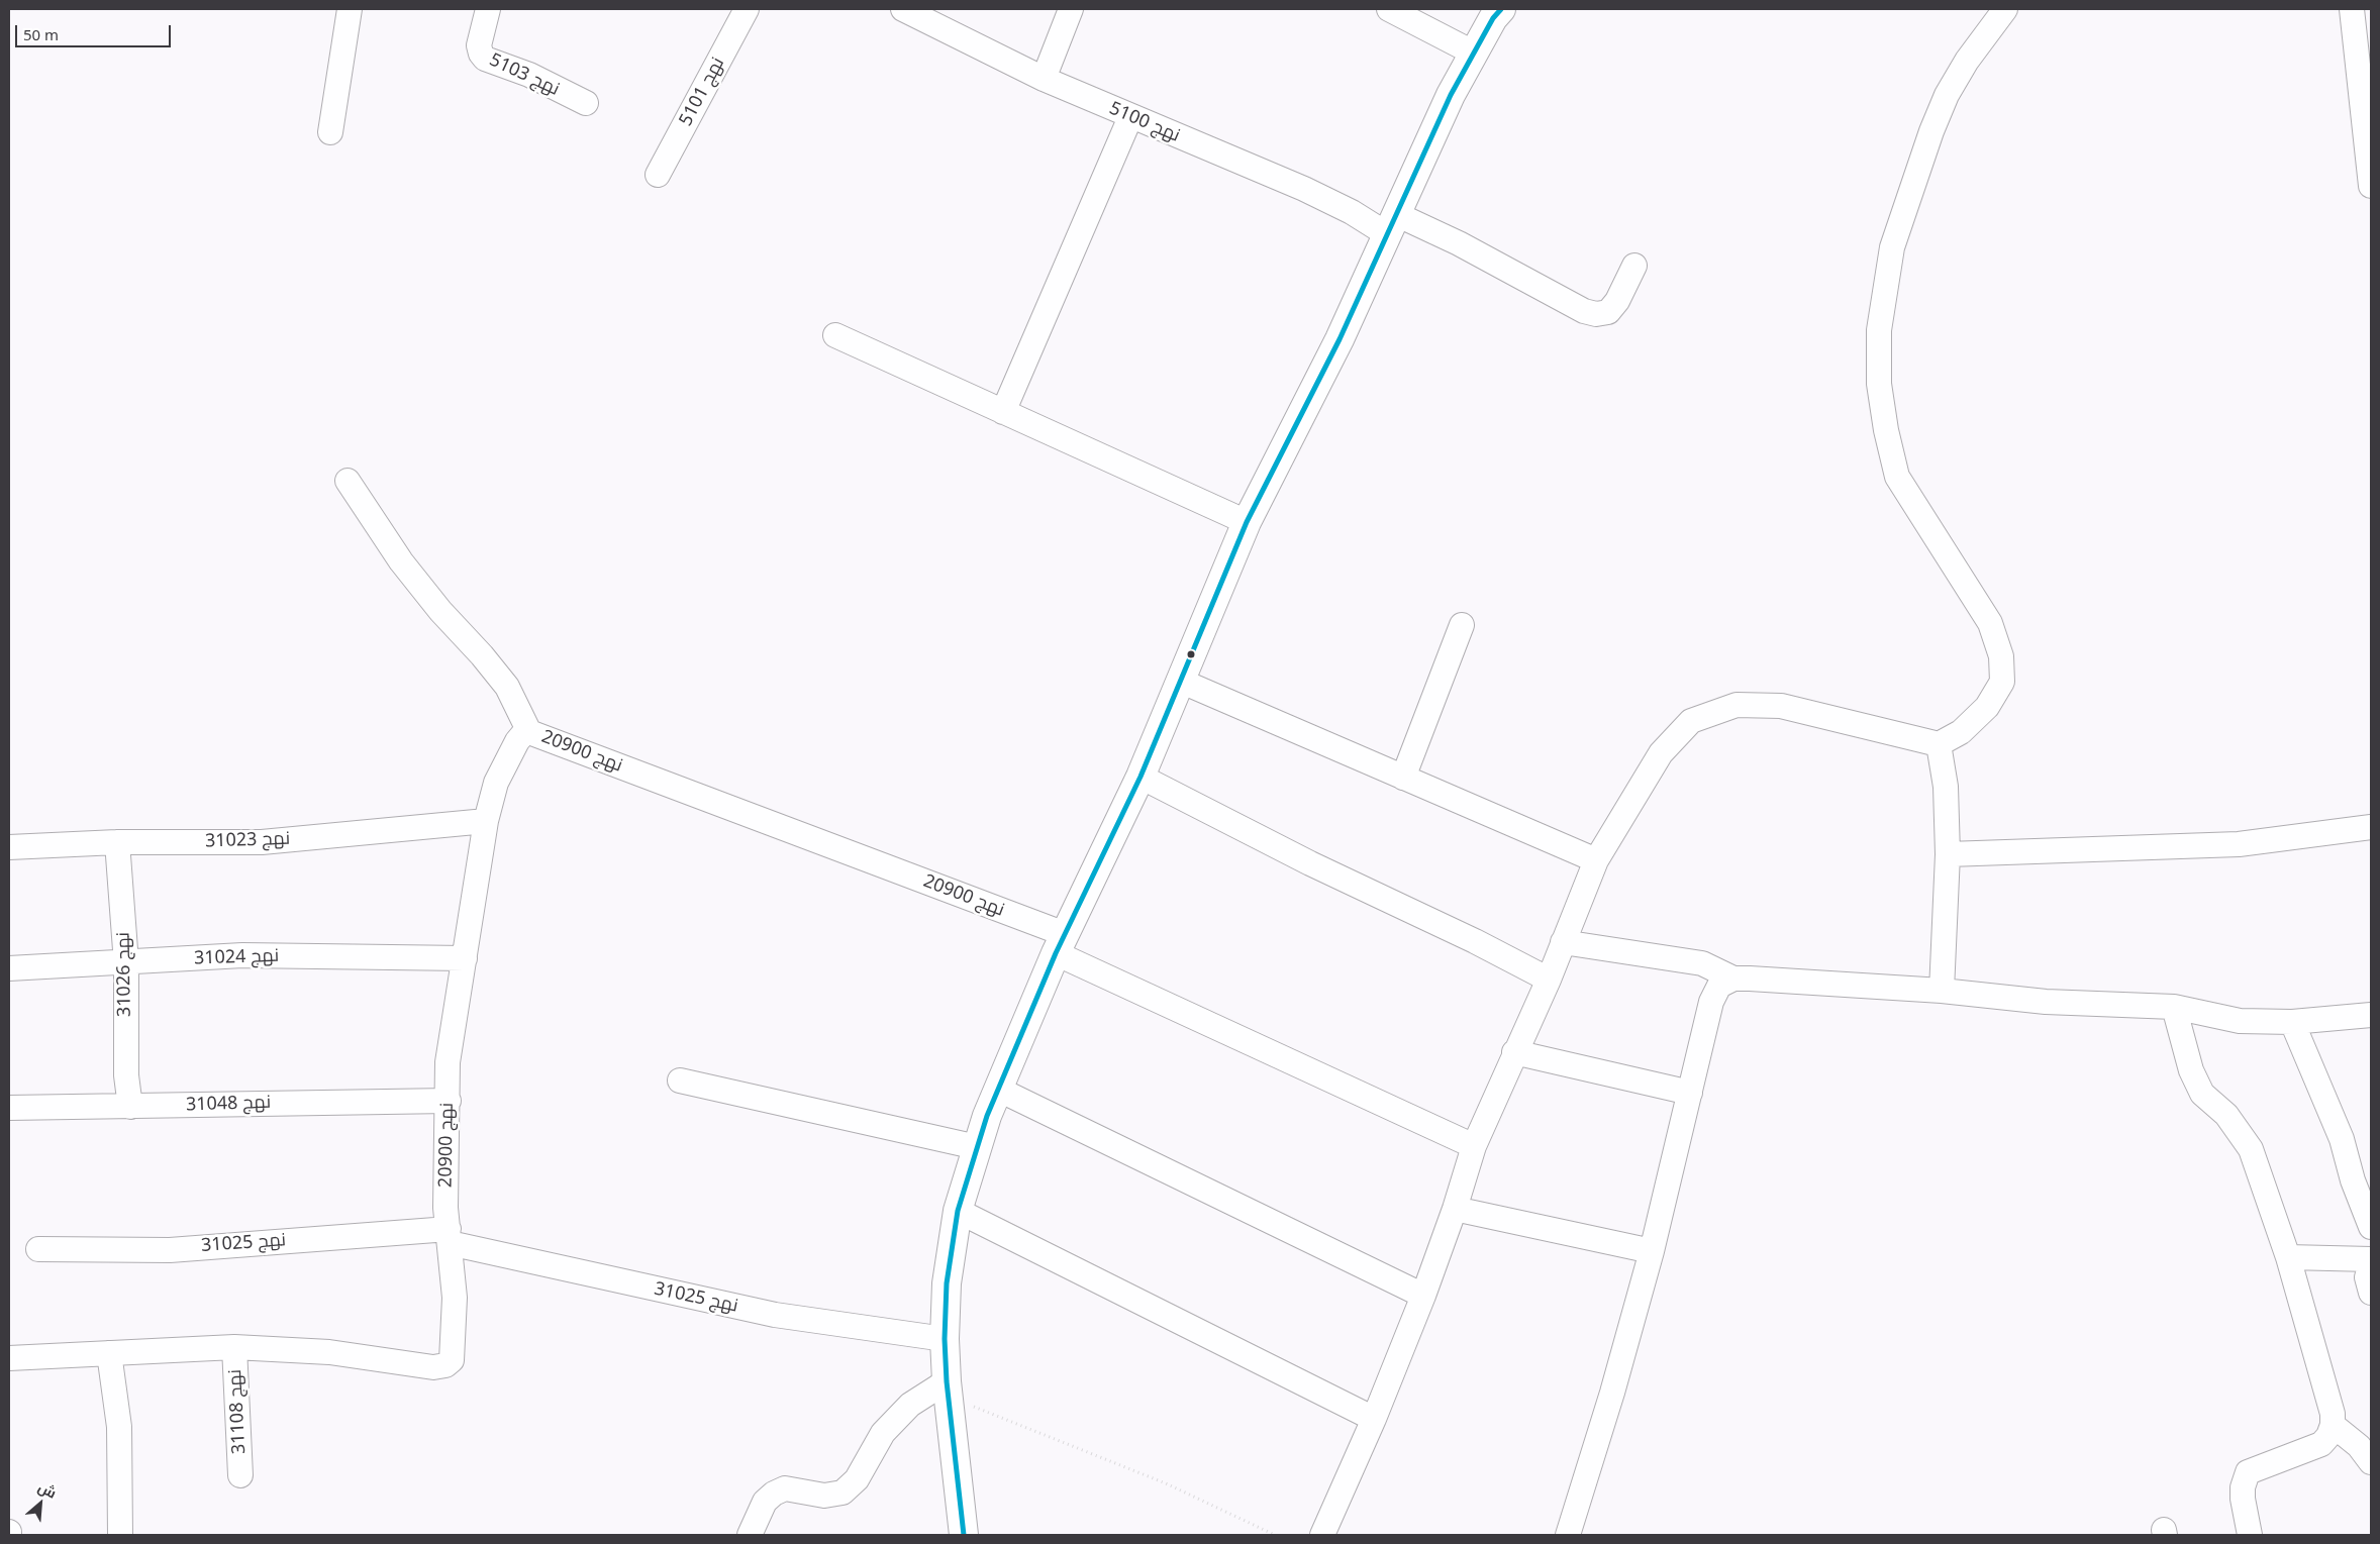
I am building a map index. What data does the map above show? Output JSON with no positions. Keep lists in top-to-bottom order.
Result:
{
  "streets": {
    "street": [
      "نهج 5103",
      "نهج 5101",
      "نهج 5100",
      "نهج 20900",
      "نهج 31023",
      "نهج 31024",
      "نهج 31026",
      "نهج 31048",
      "نهج 31025",
      "نهج 31108"
    ]
  },
  "crossings": [
    ["نهج 20900", "نهج 31023"],
    ["نهج 20900", "نهج 31024"],
    ["نهج 20900", "نهج 31048"],
    ["نهج 20900", "نهج 31025"],
    ["نهج 20900", "نهج 31108"],
    ["نهج 31023", "نهج 31026"],
    ["نهج 31024", "نهج 31026"],
    ["نهج 31026", "نهج 31048"]
  ],
  "scale_bar": "50 m",
  "north": "top right"
}
